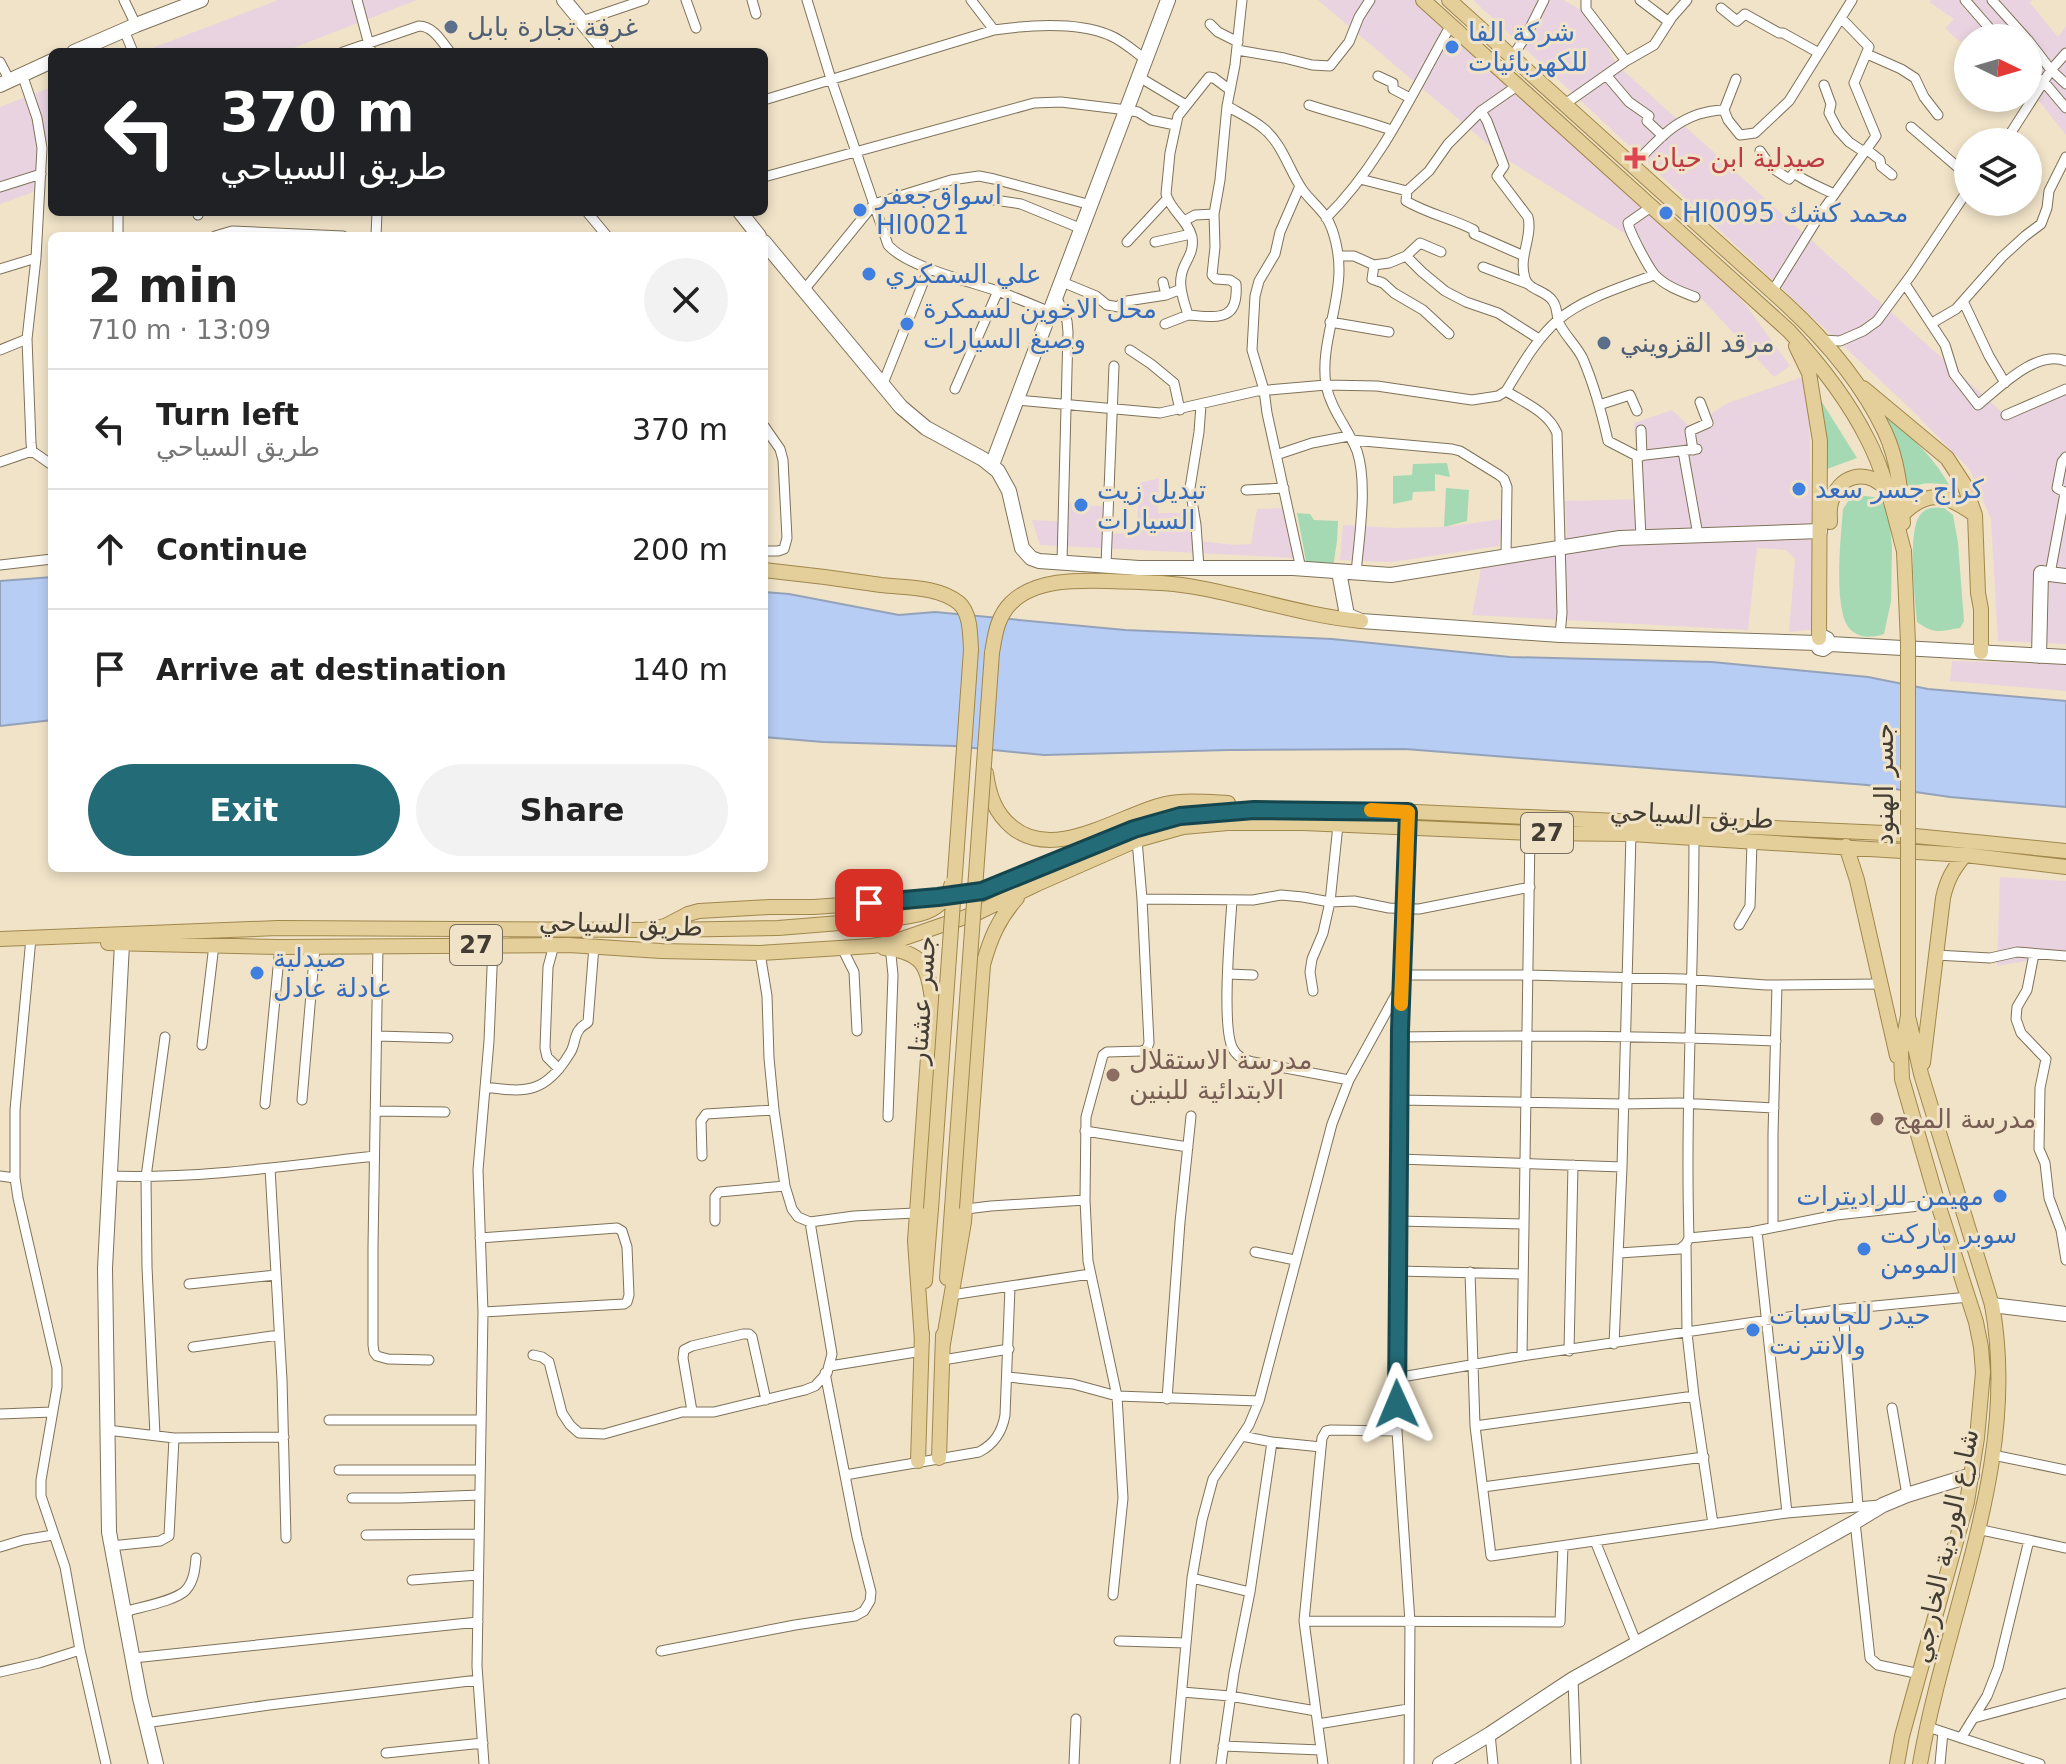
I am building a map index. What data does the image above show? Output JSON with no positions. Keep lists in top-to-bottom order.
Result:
{
  "streets": {
    "main road": [
      "جسر الهنود",
      "طريق السياحي",
      "27",
      "جسر عشتار",
      "شارع الوردية الخارجي"
    ]
  },
  "crossings": [
    ["جسر الهنود", "شارع الوردية الخارجي"]
  ],
  "places": {
    "other": [
      "غرفة تجارة بابل",
      "شركة الفا للكهربائيات",
      "اسواق‌جعفر Hl0021",
      "Hl0095 محمد كشك",
      "علي السمكري",
      "محل الاخوين لسمكرة وصبغ السيارات",
      "مرقد القزويني",
      "كراج جسر سعد",
      "تبديل زيت السيارات",
      "صيدلية عادلة عادل",
      "مدرسة الاستقلال الابتدائية للبنين",
      "مدرسة المهج",
      "مهيمن للراديترات",
      "سوبر ماركت المومن",
      "حيدر للحاسبات والانترنت"
    ],
    "health": ["صيدلية ابن حيان"]
  },
  "north": "right",
  "page": {
    "turn": ["370 m", "طريق السياحي"],
    "heading": ["2 min", "710 m · 13:09"],
    "list": [
      {
        "name": "Turn left",
        "note": "طريق السياحي",
        "value": "370 m"
      },
      {
        "name": "Continue",
        "value": "200 m"
      },
      {
        "name": "Arrive at destination",
        "value": "140 m"
      }
    ],
    "buttons": ["Exit", "Share"]
  }
}
